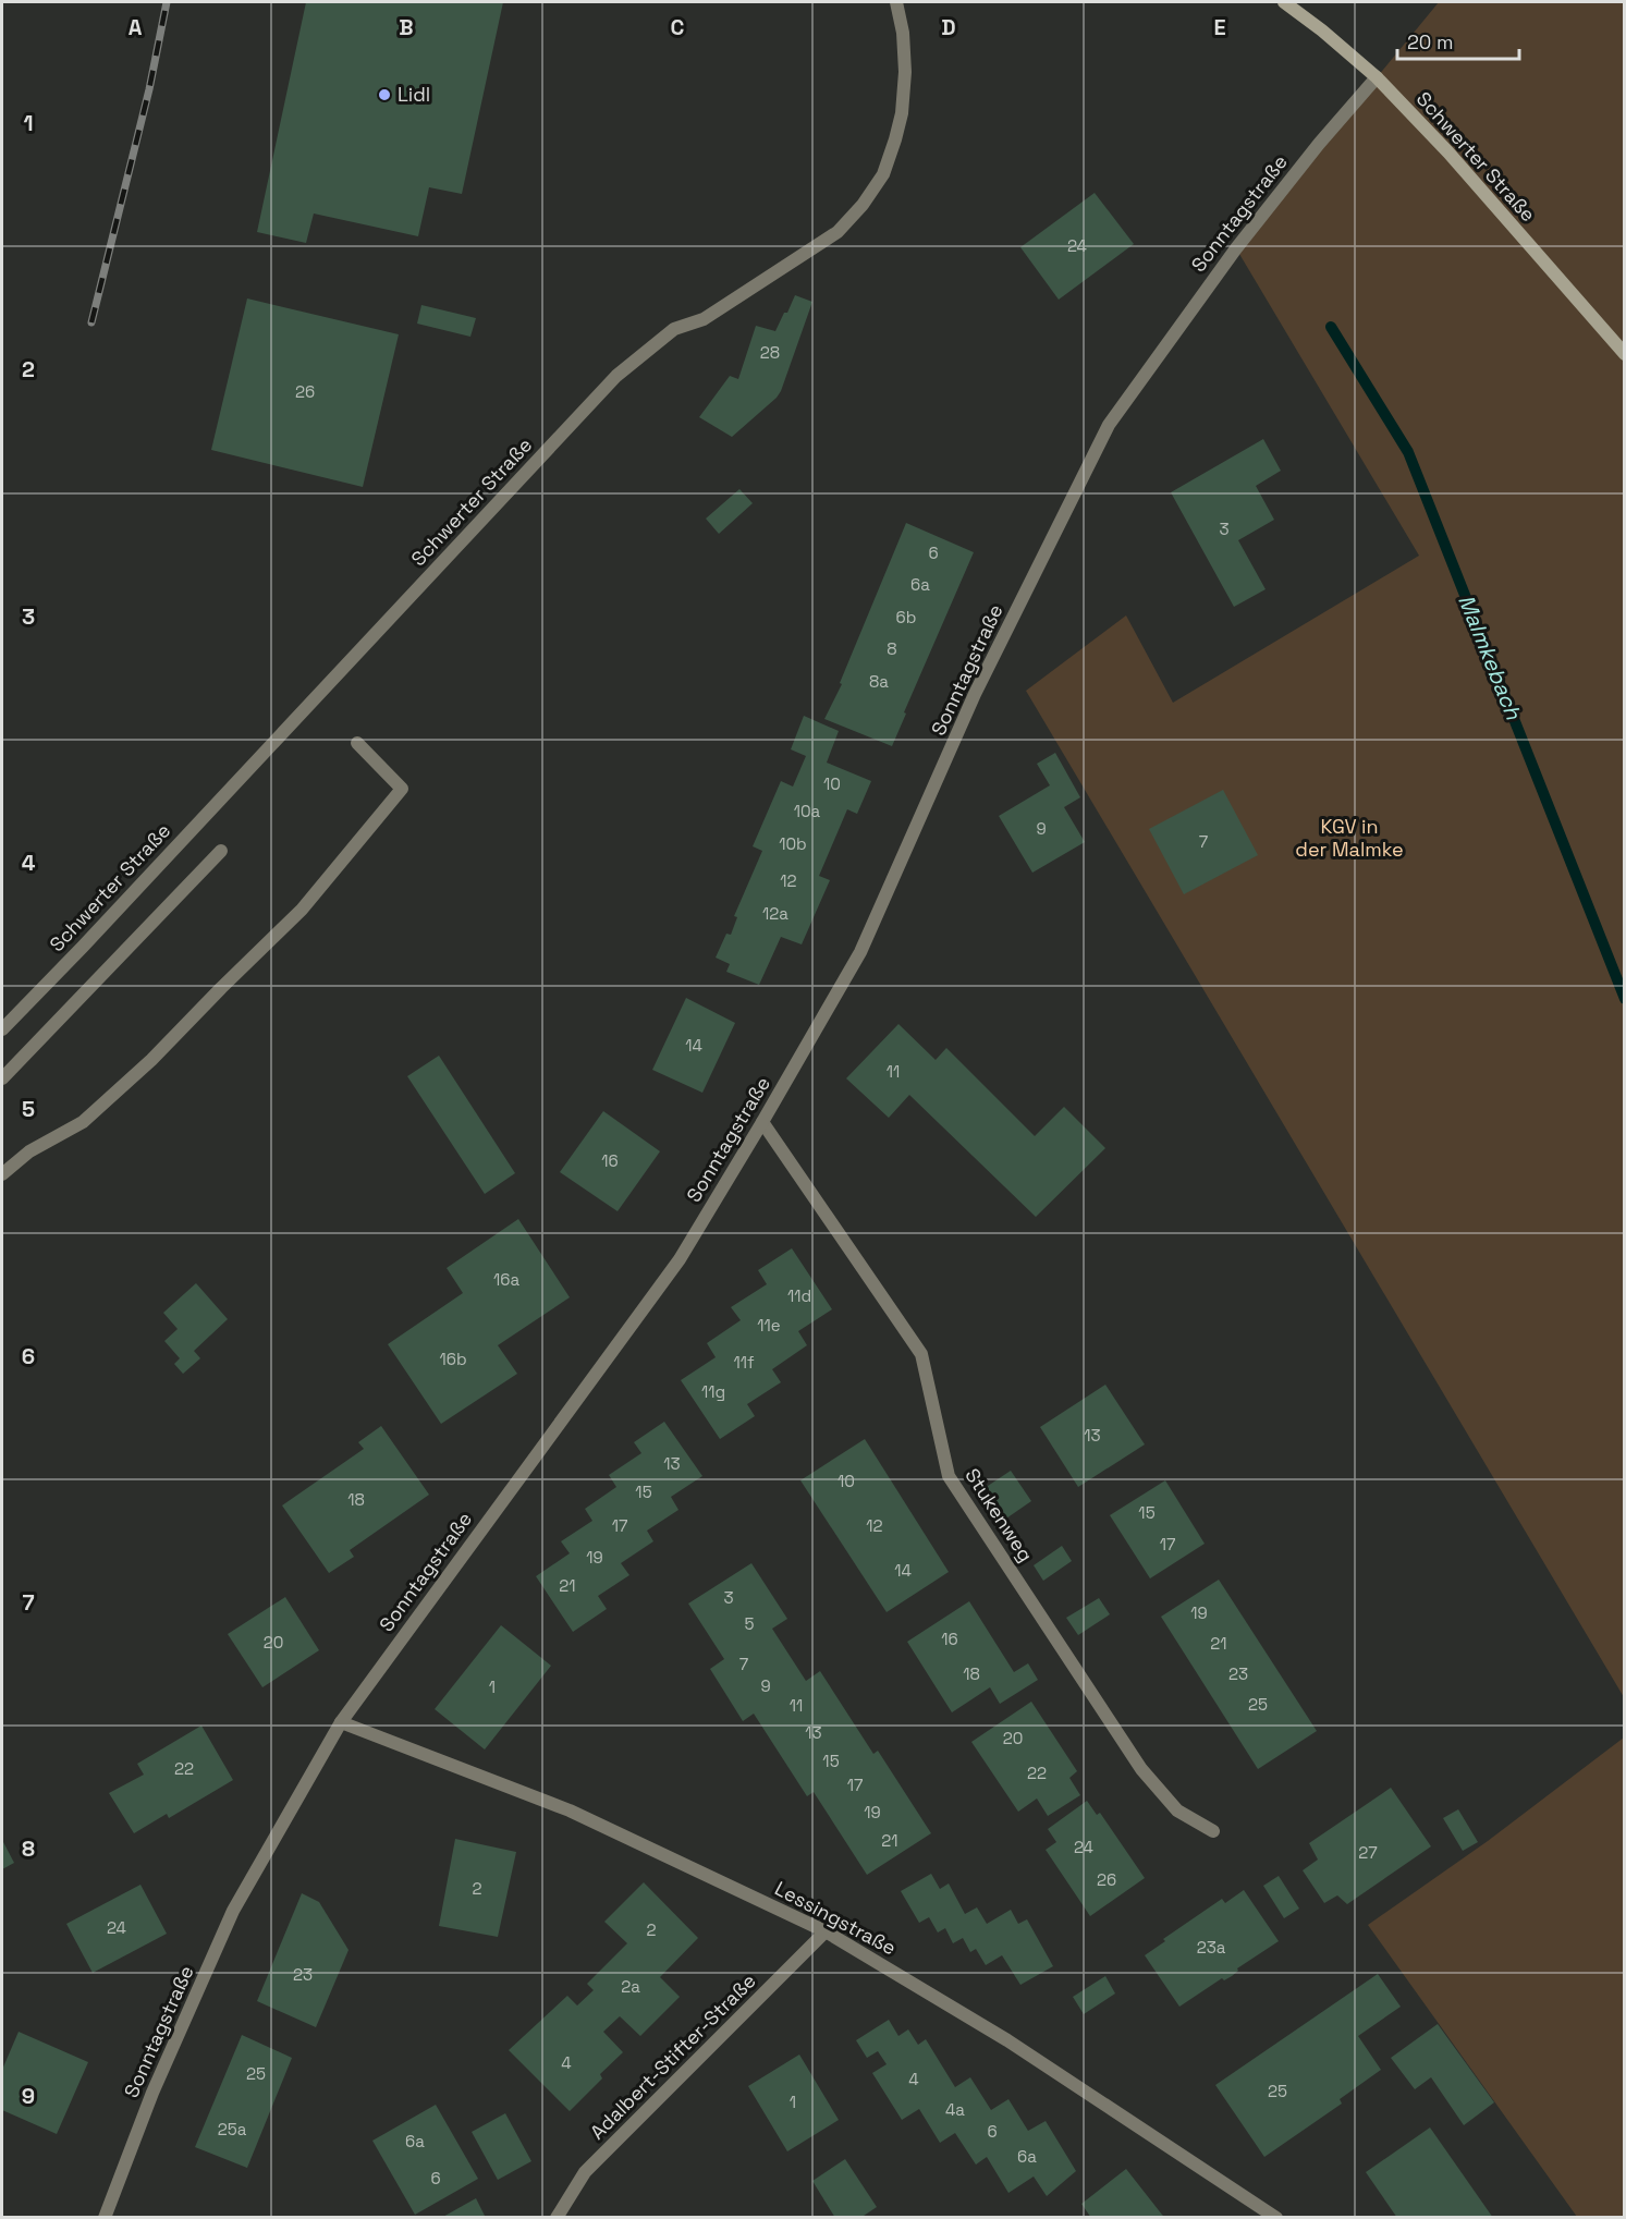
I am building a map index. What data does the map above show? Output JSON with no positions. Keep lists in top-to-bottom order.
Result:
{
  "streets": {
    "main road": ["Schwerter Straße"],
    "street": [
      "Sonntagstraße",
      "Stukenweg",
      "Lessingstraße",
      "Adalbert-Stifter-Straße"
    ]
  },
  "crossings": [
    ["Schwerter Straße", "Sonntagstraße"],
    ["Sonntagstraße", "Stukenweg"],
    ["Sonntagstraße", "Lessingstraße"],
    ["Lessingstraße", "Adalbert-Stifter-Straße"]
  ],
  "water": ["Malmkebach"],
  "parks": ["KGV in der Malmke"],
  "places": ["Lidl"],
  "house_numbers": [
    "24",
    "28",
    "26",
    "3",
    "6",
    "6a",
    "6b",
    "8",
    "8a",
    "10",
    "10a",
    "9",
    "7",
    "10b",
    "12",
    "12a",
    "14",
    "11",
    "16",
    "16a",
    "11d",
    "11e",
    "16b",
    "11f",
    "11g",
    "13",
    "13",
    "10",
    "15",
    "18",
    "15",
    "17",
    "12",
    "17",
    "19",
    "14",
    "21",
    "3",
    "19",
    "5",
    "16",
    "20",
    "21",
    "7",
    "18",
    "23",
    "9",
    "1",
    "25",
    "11",
    "13",
    "20",
    "15",
    "22",
    "22",
    "17",
    "19",
    "21",
    "24",
    "27",
    "26",
    "2",
    "24",
    "2",
    "23a",
    "23",
    "2a",
    "4",
    "25",
    "4",
    "25",
    "1",
    "4a",
    "25a",
    "6",
    "6a",
    "6a",
    "6"
  ],
  "scale_bar": "20 m",
  "grid": {
    "columns": [
      "A",
      "B",
      "C",
      "D",
      "E"
    ],
    "rows": [
      "1",
      "2",
      "3",
      "4",
      "5",
      "6",
      "7",
      "8",
      "9"
    ]
  }
}
